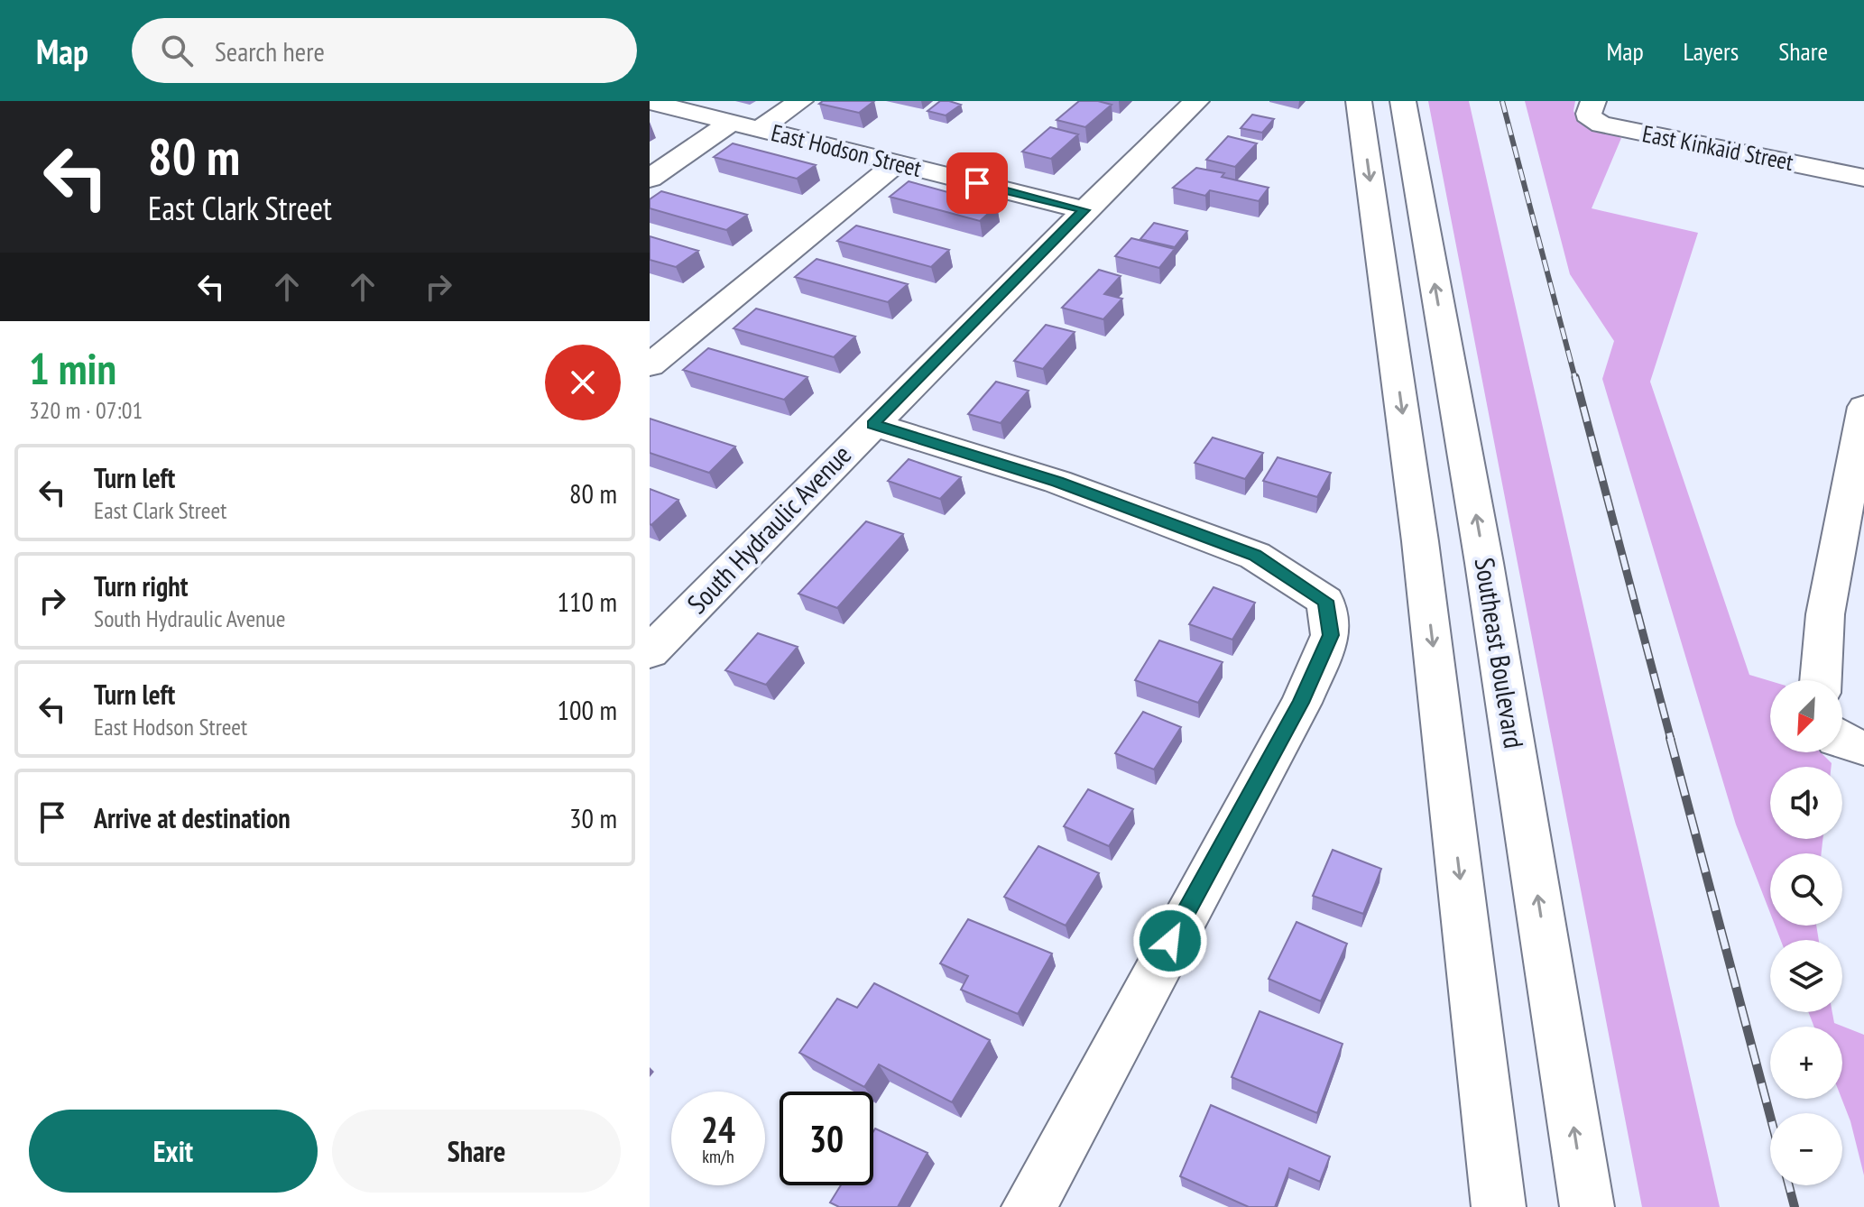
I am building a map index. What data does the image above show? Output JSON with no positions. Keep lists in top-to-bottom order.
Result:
{
  "streets": {
    "street": [
      "East Kinkaid Street",
      "East Hodson Street",
      "South Hydraulic Avenue",
      "Southeast Boulevard"
    ]
  },
  "crossings": [
    ["East Hodson Street", "South Hydraulic Avenue"]
  ],
  "north": "bottom left",
  "page": {
    "header": "Map",
    "search": "Search here",
    "nav": ["Map", "Layers", "Share"],
    "turn": ["80 m", "East Clark Street"],
    "heading": ["1 min", "320 m · 07:01"],
    "list": [
      {
        "name": "Turn left",
        "note": "East Clark Street",
        "value": "80 m"
      },
      {
        "name": "Turn right",
        "note": "South Hydraulic Avenue",
        "value": "110 m"
      },
      {
        "name": "Turn left",
        "note": "East Hodson Street",
        "value": "100 m"
      },
      {
        "name": "Arrive at destination",
        "value": "30 m"
      }
    ],
    "map_buttons": ["+", "−"],
    "speed": "24 km/h",
    "limit": "30",
    "buttons": ["Exit", "Share"]
  }
}
